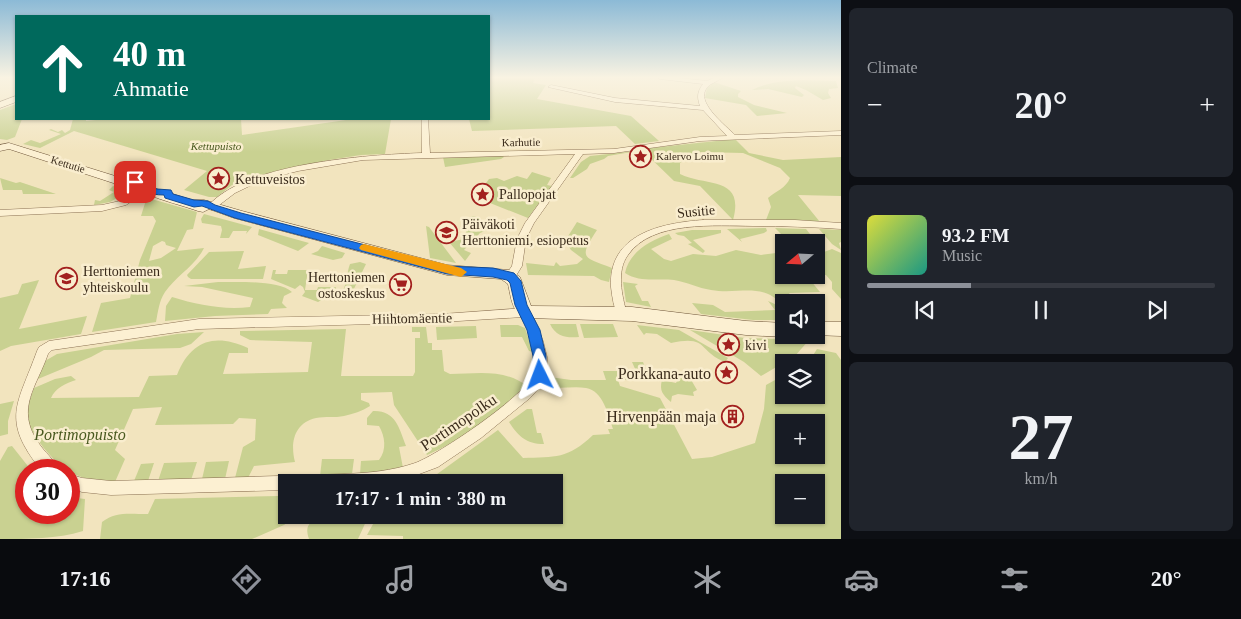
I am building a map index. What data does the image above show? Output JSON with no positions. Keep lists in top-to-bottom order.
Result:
{
  "streets": {
    "street": [
      "Karhutie",
      "Kettutie",
      "Susitie",
      "Hiihtomäentie",
      "Portimopolku"
    ]
  },
  "crossings": [
    ["Karhutie", "Kettutie"],
    ["Susitie", "Hiihtomäentie"],
    ["Hiihtomäentie", "Portimopolku"]
  ],
  "parks": ["Kettupuisto", "Portimopuisto"],
  "places": {
    "place": [
      "Kalervo Loimu",
      "Kettuveistos",
      "Pallopojat",
      "kivi",
      "Porkkana-auto"
    ],
    "school or university": ["Päiväkoti Herttoniemi, esiopetus", "Herttoniemen yhteiskoulu"],
    "supermarket": ["Herttoniemen ostoskeskus"],
    "building": ["Hirvenpään maja"]
  },
  "north": "left",
  "page": {
    "tile": [
      "Climate",
      ["27", "km/h"]
    ],
    "turn": ["40 m", "Ahmatie"],
    "heat": ["−", "20°", "+"],
    "song": ["93.2 FM", "Music"],
    "map_buttons": ["+", "−"],
    "limit": "30",
    "trip": "17:17 · 1 min · 380 m",
    "tabs": ["17:16", "20°"]
  }
}
